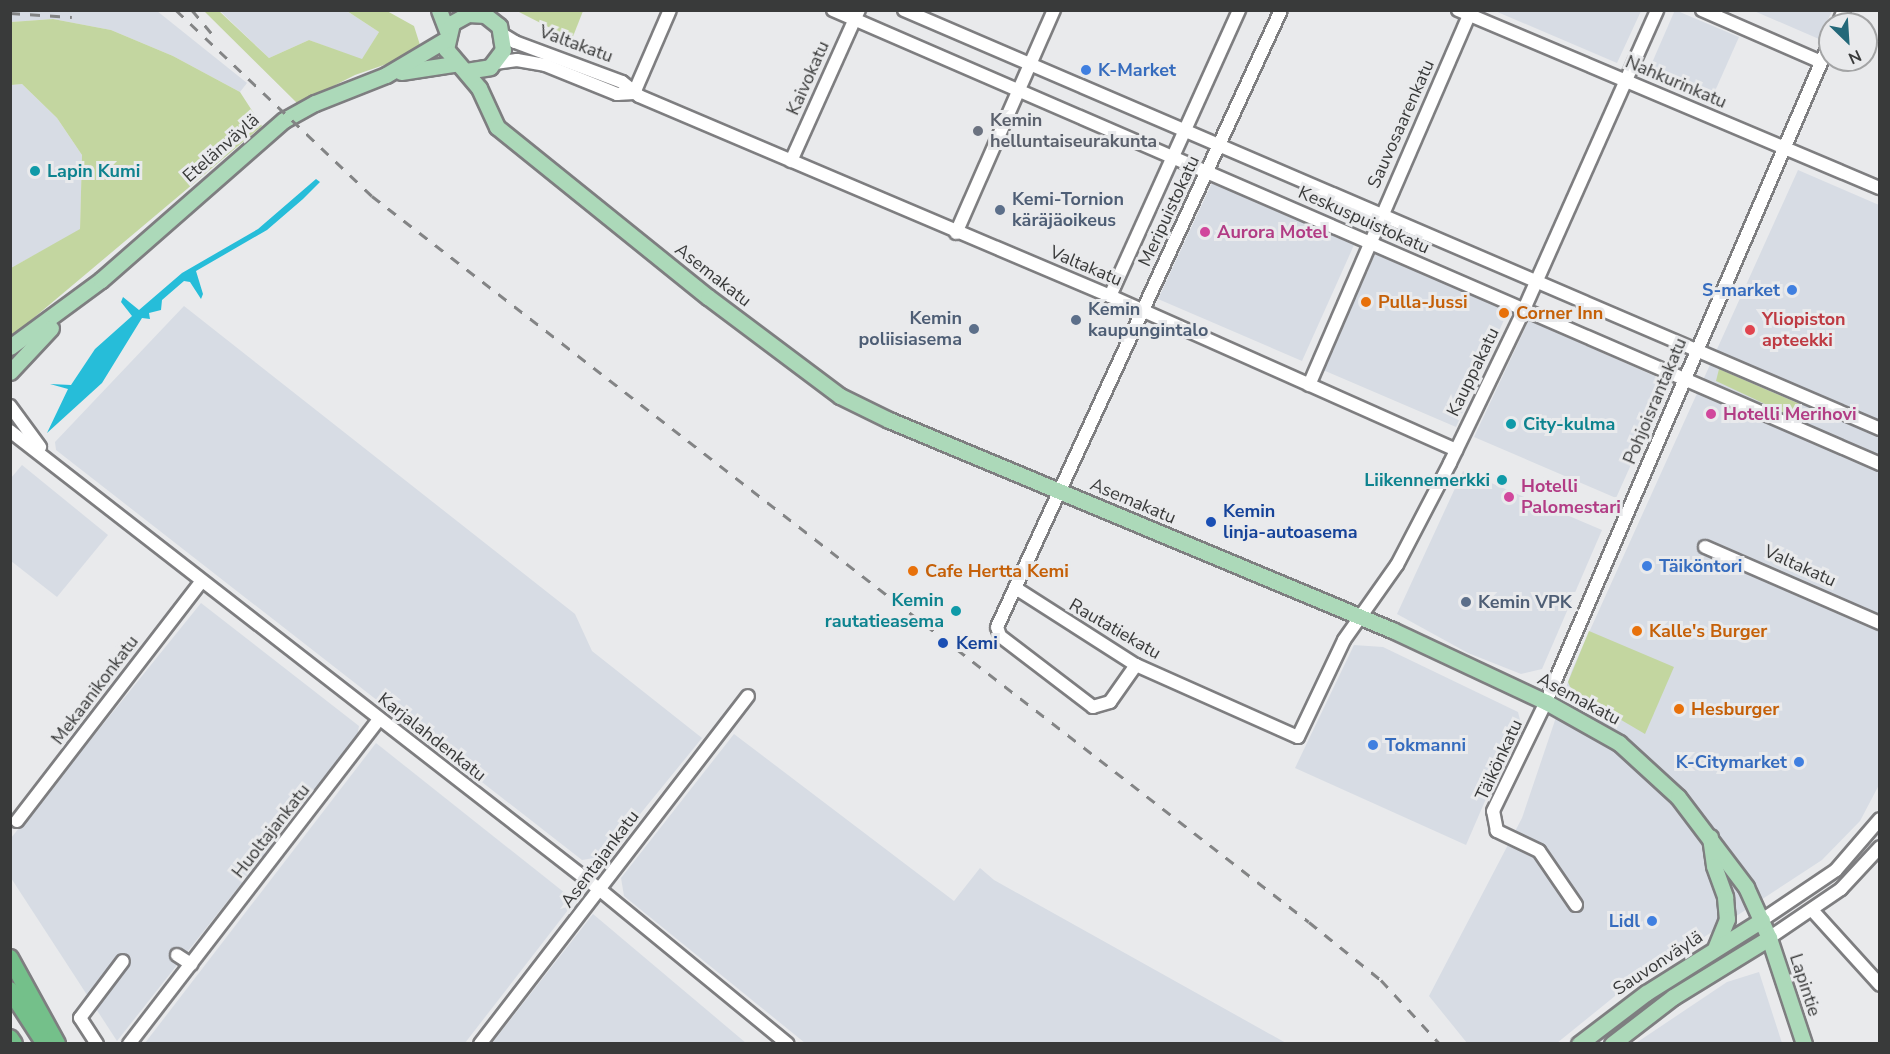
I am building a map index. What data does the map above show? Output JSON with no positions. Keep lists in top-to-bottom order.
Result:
{
  "streets": {
    "main road": [
      "Etelänväylä",
      "Asemakatu",
      "Sauvonväylä",
      "Lapintie"
    ],
    "street": [
      "Valtakatu",
      "Kaivokatu",
      "Nahkurinkatu",
      "Sauvosaarenkatu",
      "Meripuistokatu",
      "Keskuspuistokatu",
      "Kauppakatu",
      "Pohjoisrantakatu",
      "Rautatiekatu",
      "Mekaanikonkatu",
      "Karjalahdenkatu",
      "Täikönkatu",
      "Huoltajankatu",
      "Asentajankatu"
    ]
  },
  "crossings": [
    ["Valtakatu", "Kaivokatu"],
    ["Valtakatu", "Sauvosaarenkatu"],
    ["Valtakatu", "Etelänväylä"],
    ["Valtakatu", "Meripuistokatu"],
    ["Valtakatu", "Asemakatu"],
    ["Valtakatu", "Kauppakatu"],
    ["Kaivokatu", "Keskuspuistokatu"],
    ["Nahkurinkatu", "Sauvosaarenkatu"],
    ["Nahkurinkatu", "Kauppakatu"],
    ["Nahkurinkatu", "Pohjoisrantakatu"],
    ["Sauvosaarenkatu", "Keskuspuistokatu"],
    ["Etelänväylä", "Asemakatu"],
    ["Meripuistokatu", "Keskuspuistokatu"],
    ["Meripuistokatu", "Asemakatu"],
    ["Keskuspuistokatu", "Kauppakatu"],
    ["Keskuspuistokatu", "Pohjoisrantakatu"],
    ["Asemakatu", "Kauppakatu"],
    ["Asemakatu", "Pohjoisrantakatu"],
    ["Asemakatu", "Täikönkatu"],
    ["Asemakatu", "Sauvonväylä"],
    ["Asemakatu", "Lapintie"],
    ["Kauppakatu", "Rautatiekatu"],
    ["Pohjoisrantakatu", "Täikönkatu"],
    ["Mekaanikonkatu", "Karjalahdenkatu"],
    ["Karjalahdenkatu", "Huoltajankatu"],
    ["Karjalahdenkatu", "Asentajankatu"],
    ["Sauvonväylä", "Lapintie"]
  ],
  "places": [
    "K-Market",
    "Kemin helluntaiseurakunta",
    "Lapin Kumi",
    "Kemi-Tornion käräjäoikeus",
    "Aurora Motel",
    "S-market",
    "Pulla-Jussi",
    "Corner Inn",
    "Kemin kaupungintalo",
    "Kemin poliisiasema",
    "Yliopiston apteekki",
    "Hotelli Merihovi",
    "City-kulma",
    "Liikennemerkki",
    "Hotelli Palomestari",
    "Kemin linja-autoasema",
    "Täiköntori",
    "Cafe Hertta Kemi",
    "Kemin VPK",
    "Kemin rautatieasema",
    "Kalle's Burger",
    "Kemi",
    "Hesburger",
    "Tokmanni",
    "K-Citymarket",
    "Lidl"
  ],
  "north": "bottom right"
}
